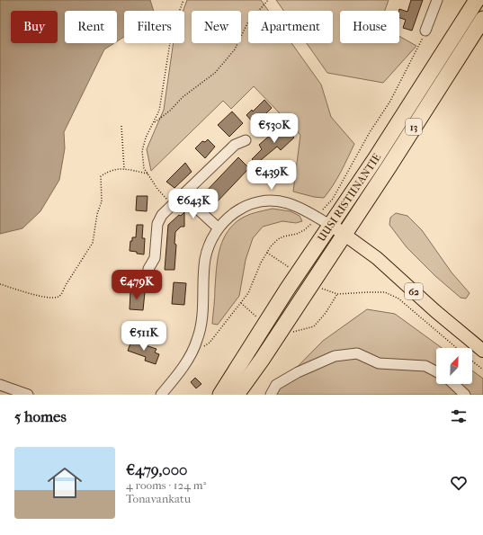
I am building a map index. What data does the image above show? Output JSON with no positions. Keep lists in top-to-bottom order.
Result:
{
  "streets": {
    "highway": ["13", "UUSI RISTIINANTIE"],
    "main road": ["62"]
  },
  "crossings": [
    ["UUSI RISTIINANTIE", "62"]
  ],
  "north": "top right",
  "page": {
    "chip": [
      "Buy",
      "Rent",
      "Filters",
      "New",
      "Apartment",
      "House"
    ],
    "price": [
      "€530K",
      "€439K",
      "€643K",
      "€479K",
      "€511K"
    ],
    "heading": "5 homes",
    "list": [
      {
        "name": "€479,000",
        "note": "4 rooms · 124 m² · Tonavankatu"
      }
    ]
  }
}
